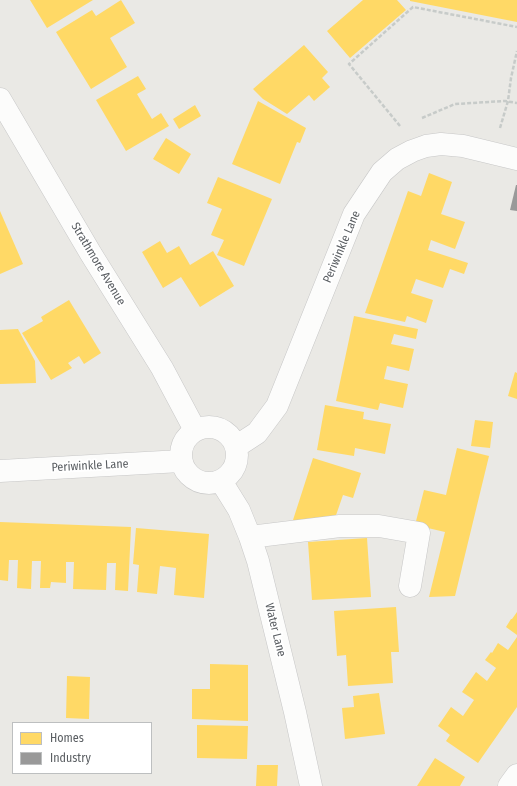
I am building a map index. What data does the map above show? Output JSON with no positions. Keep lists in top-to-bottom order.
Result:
{
  "streets": {
    "street": ["Periwinkle Lane", "Strathmore Avenue", "Water Lane"]
  },
  "crossings": [
    ["Periwinkle Lane", "Strathmore Avenue"],
    ["Periwinkle Lane", "Water Lane"],
    ["Strathmore Avenue", "Water Lane"]
  ],
  "legend": ["Homes", "Industry"]
}
